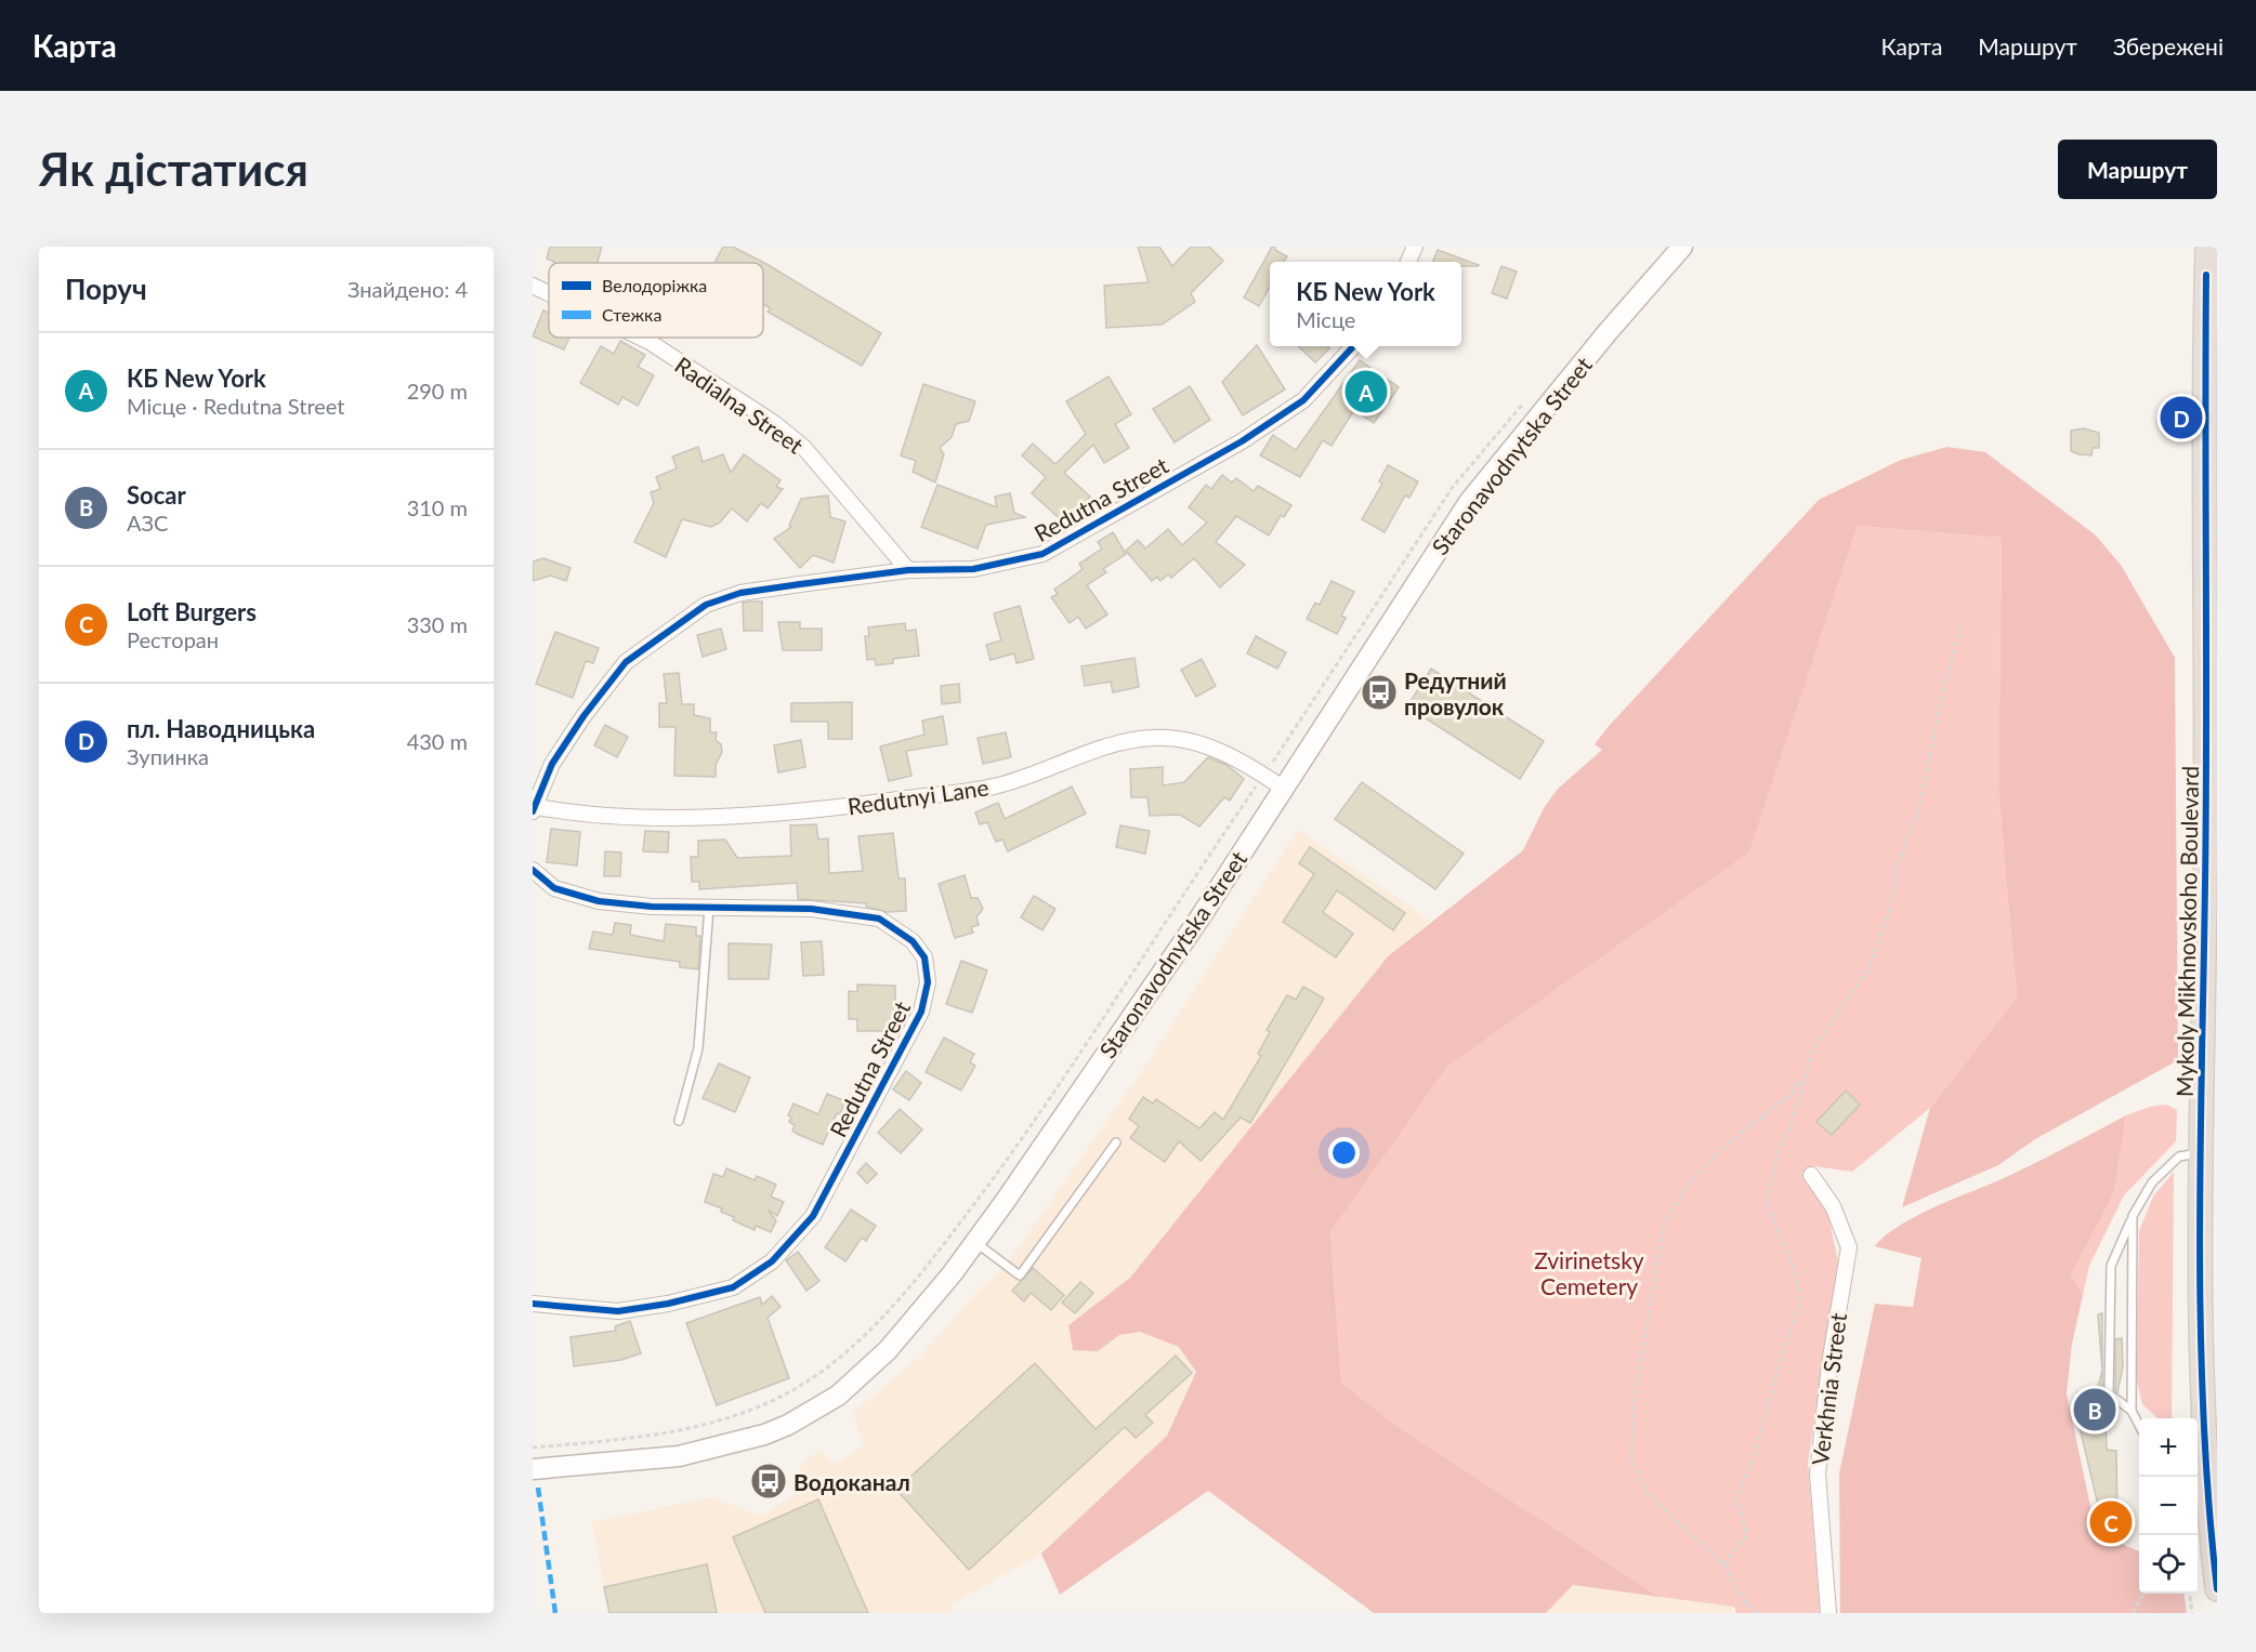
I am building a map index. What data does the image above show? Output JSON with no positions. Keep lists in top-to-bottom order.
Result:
{
  "streets": {
    "highway": ["Mykoly Mikhnovskoho Boulevard"],
    "main road": ["Staronavodnytska Street"],
    "street": [
      "Radialna Street",
      "Redutna Street",
      "Redutnyi Lane",
      "Verkhnia Street"
    ]
  },
  "crossings": [
    ["Radialna Street", "Redutna Street"],
    ["Staronavodnytska Street", "Redutnyi Lane"],
    ["Redutna Street", "Redutnyi Lane"]
  ],
  "parks": ["Zvirinetsky Cemetery"],
  "places": {
    "bus stop": ["Редутний провулок", "Водоканал"]
  },
  "legend": ["Велодоріжка", "Стежка"],
  "page": {
    "header": "Карта",
    "nav": ["Карта", "Маршрут", "Збережені"],
    "buttons": "Маршрут",
    "title": "Як дістатися",
    "heading": ["Поруч", "Знайдено: 4"],
    "popup": ["КБ New York", "Місце"],
    "list": [
      {
        "mark": "A",
        "name": "КБ New York",
        "note": "Місце · Redutna Street",
        "value": "290 m"
      },
      {
        "mark": "B",
        "name": "Socar",
        "note": "АЗС",
        "value": "310 m"
      },
      {
        "mark": "C",
        "name": "Loft Burgers",
        "note": "Ресторан",
        "value": "330 m"
      },
      {
        "mark": "D",
        "name": "пл. Наводницька",
        "note": "Зупинка",
        "value": "430 m"
      }
    ],
    "pins": [
      "A",
      "D",
      "B",
      "C"
    ],
    "map_buttons": ["+", "−"]
  }
}
